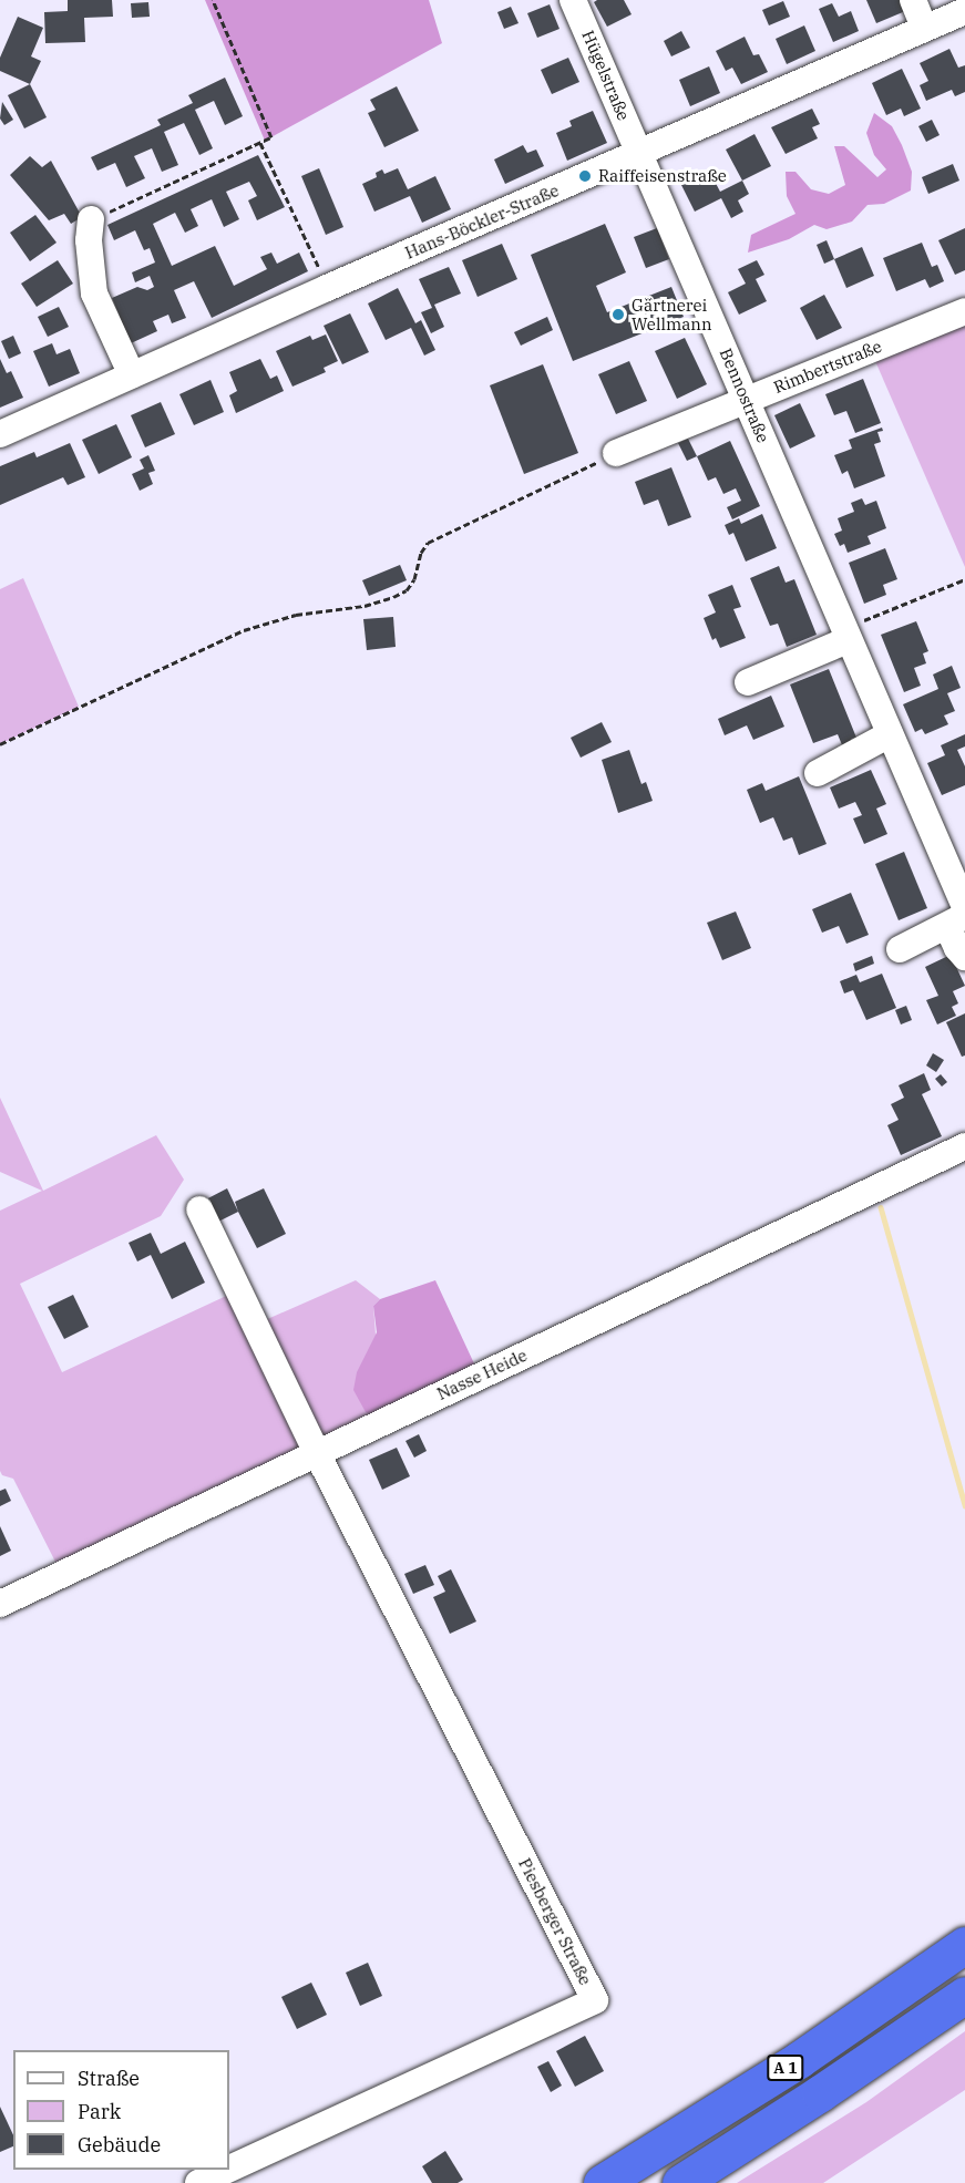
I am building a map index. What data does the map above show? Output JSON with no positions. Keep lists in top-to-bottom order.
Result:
{
  "streets": {
    "highway": ["A 1"],
    "street": [
      "Hügelstraße",
      "Hans-Böckler-Straße",
      "Rimbertstraße",
      "Bennostraße",
      "Nasse Heide",
      "Piesberger Straße"
    ]
  },
  "crossings": [
    ["Hügelstraße", "Hans-Böckler-Straße"],
    ["Hügelstraße", "Bennostraße"],
    ["Hans-Böckler-Straße", "Bennostraße"],
    ["Rimbertstraße", "Bennostraße"],
    ["Nasse Heide", "Piesberger Straße"]
  ],
  "places": ["Raiffeisenstraße", "Gärtnerei Wellmann"],
  "legend": ["Straße", "Park", "Gebäude"]
}
